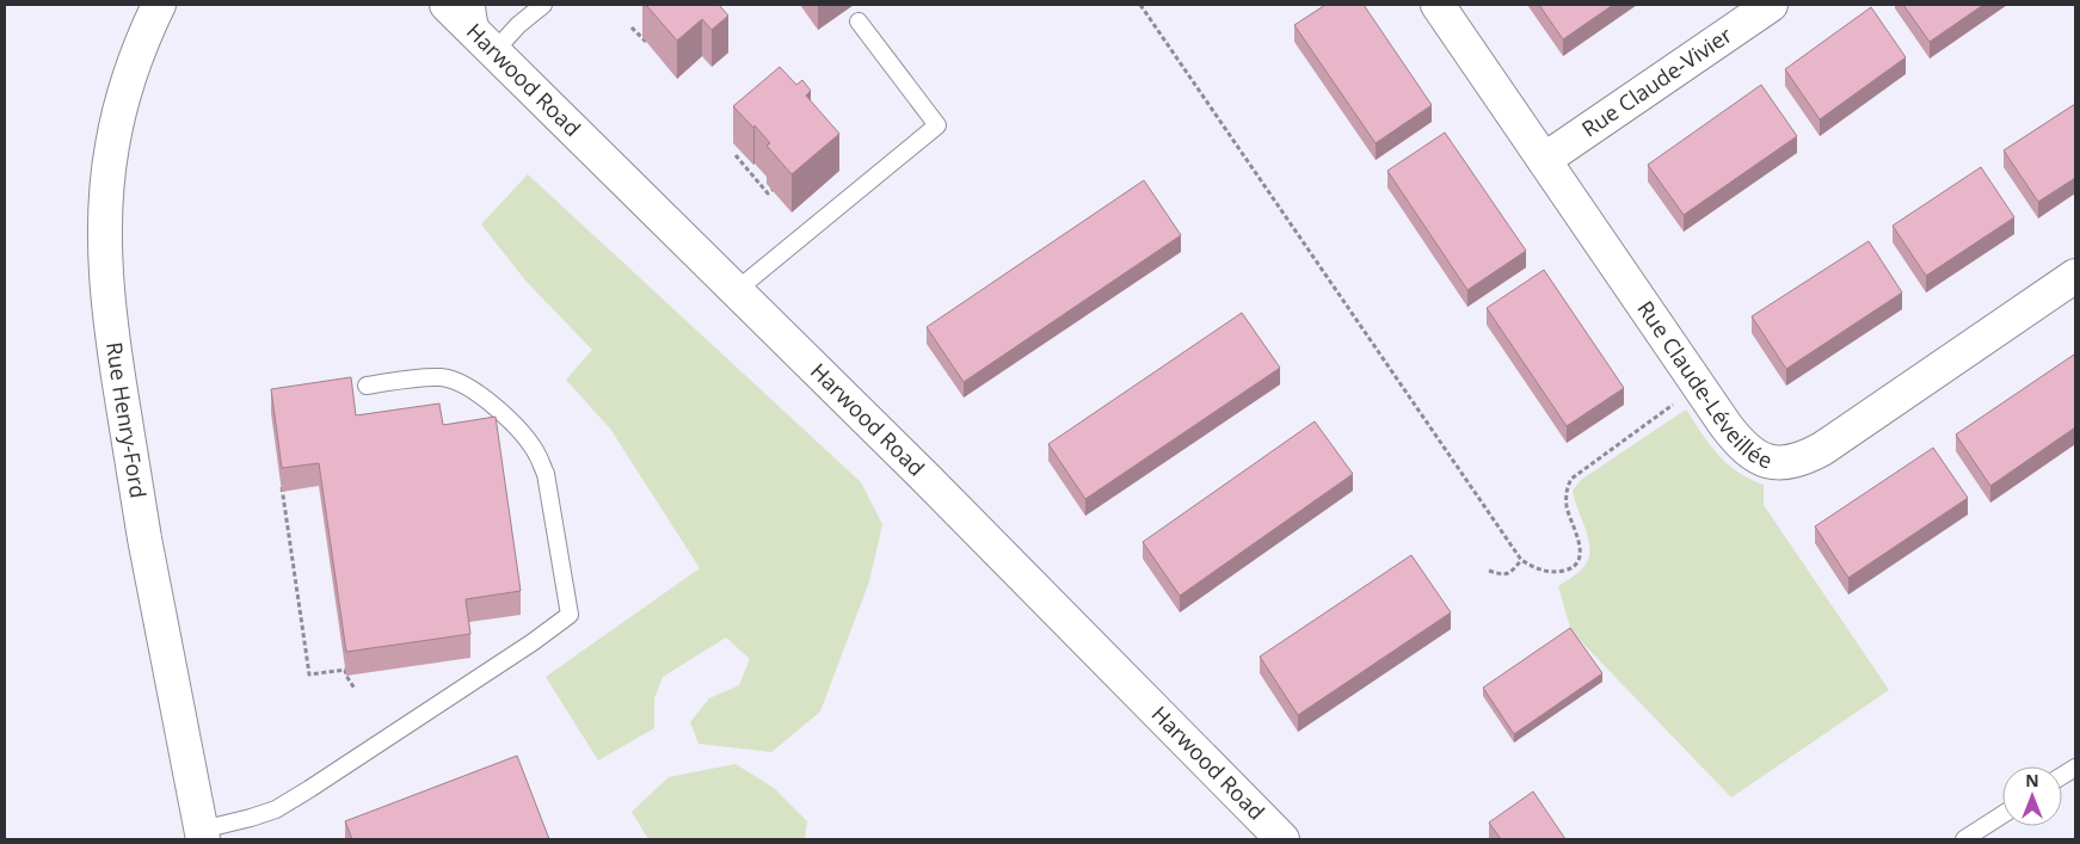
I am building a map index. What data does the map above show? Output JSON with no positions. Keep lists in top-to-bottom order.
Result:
{
  "streets": {
    "street": [
      "Harwood Road",
      "Rue Claude-Vivier",
      "Rue Claude-Léveillée",
      "Rue Henry-Ford"
    ]
  },
  "crossings": [
    ["Rue Claude-Vivier", "Rue Claude-Léveillée"]
  ],
  "north": "top"
}
